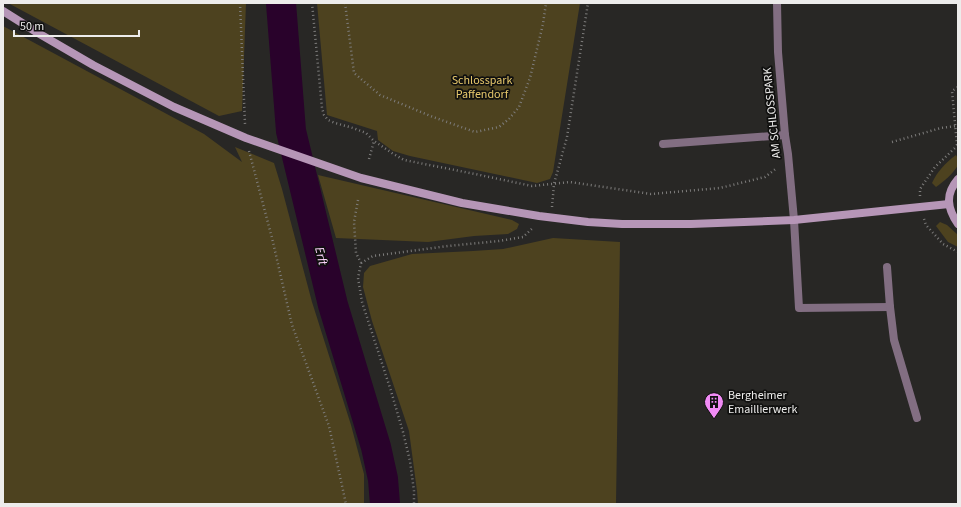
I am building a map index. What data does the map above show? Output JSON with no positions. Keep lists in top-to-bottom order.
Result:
{
  "streets": {
    "street": ["AM SCHLOSSPARK"]
  },
  "water": ["Erft"],
  "parks": ["Schlosspark Paffendorf"],
  "places": {
    "building": ["Bergheimer Emaillierwerk"]
  },
  "scale_bar": "50 m"
}
